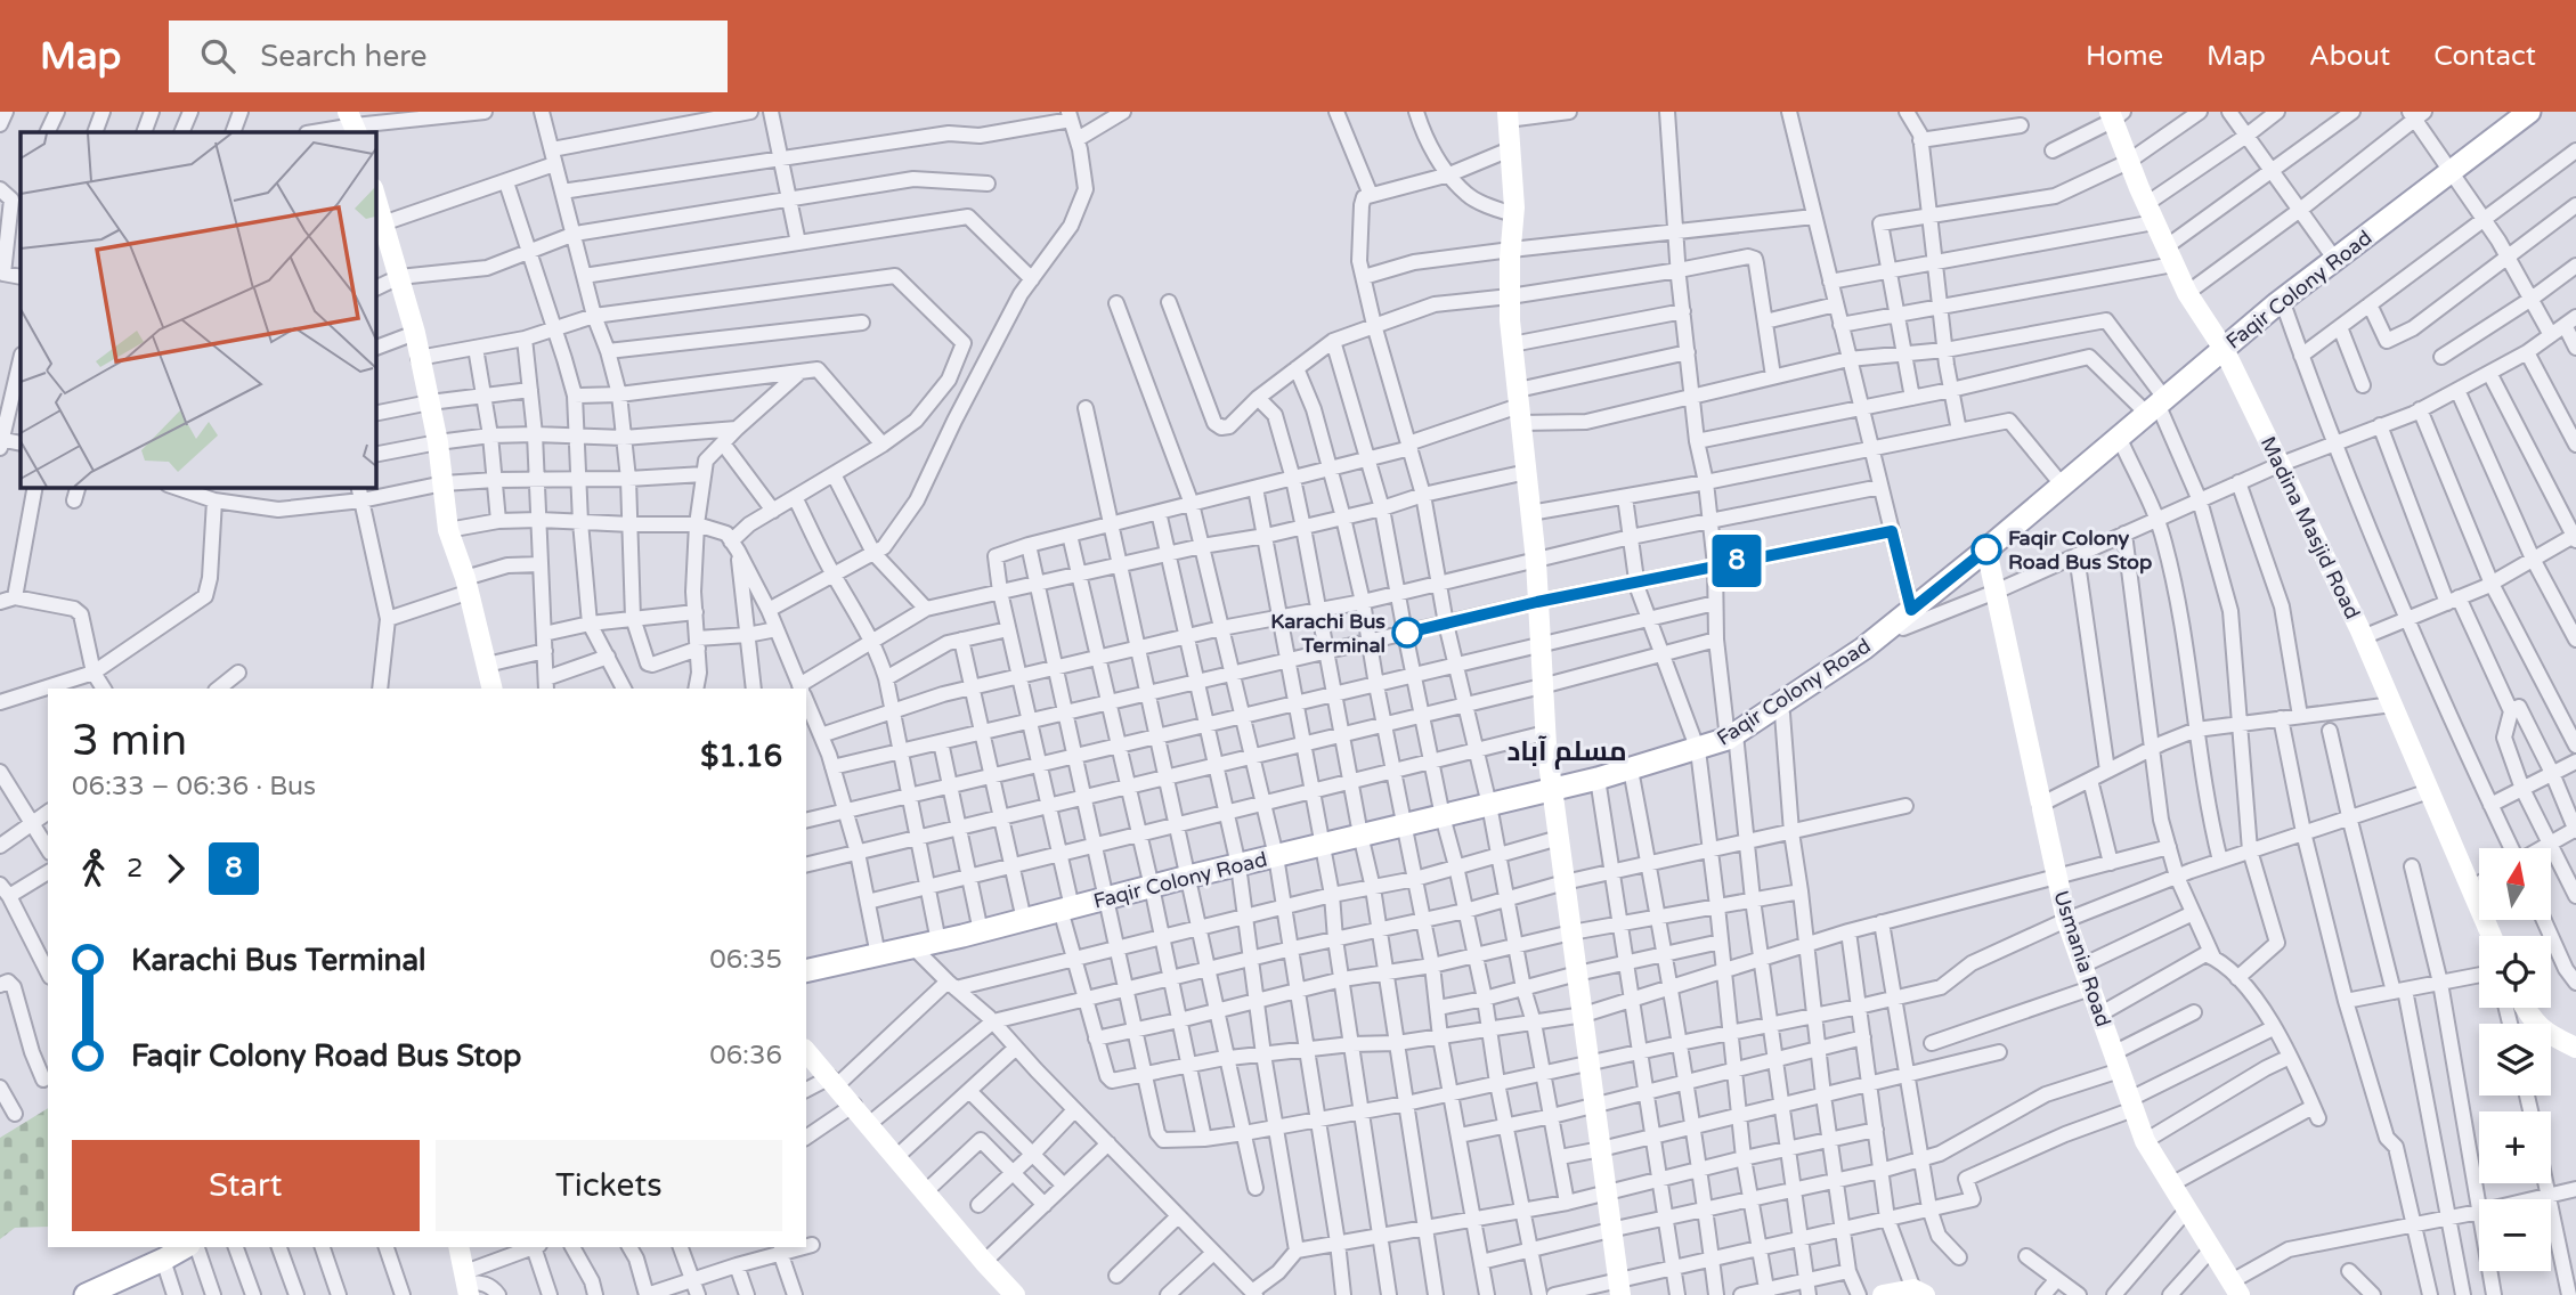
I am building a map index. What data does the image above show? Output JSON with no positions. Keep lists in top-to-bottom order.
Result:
{
  "streets": {
    "main road": ["Faqir Colony Road", "Madina Masjid Road", "Usmania Road"]
  },
  "crossings": [
    ["Faqir Colony Road", "Madina Masjid Road"],
    ["Faqir Colony Road", "Usmania Road"]
  ],
  "districts": ["مسلم آباد"],
  "places": ["Faqir Colony Road Bus Stop", "Karachi Bus Terminal"],
  "lines": ["bus line 8"],
  "north": "top",
  "page": {
    "header": "Map",
    "search": "Search here",
    "nav": [
      "Home",
      "Map",
      "About",
      "Contact"
    ],
    "on_map": "8",
    "heading": ["3 min", "06:33 – 06:36 · Bus", "$1.16"],
    "legs": ["2", "8"],
    "map_buttons": ["+", "−"],
    "list": [
      {
        "name": "Karachi Bus Terminal",
        "value": "06:35"
      },
      {
        "name": "Faqir Colony Road Bus Stop",
        "value": "06:36"
      }
    ],
    "buttons": ["Start", "Tickets"]
  }
}
